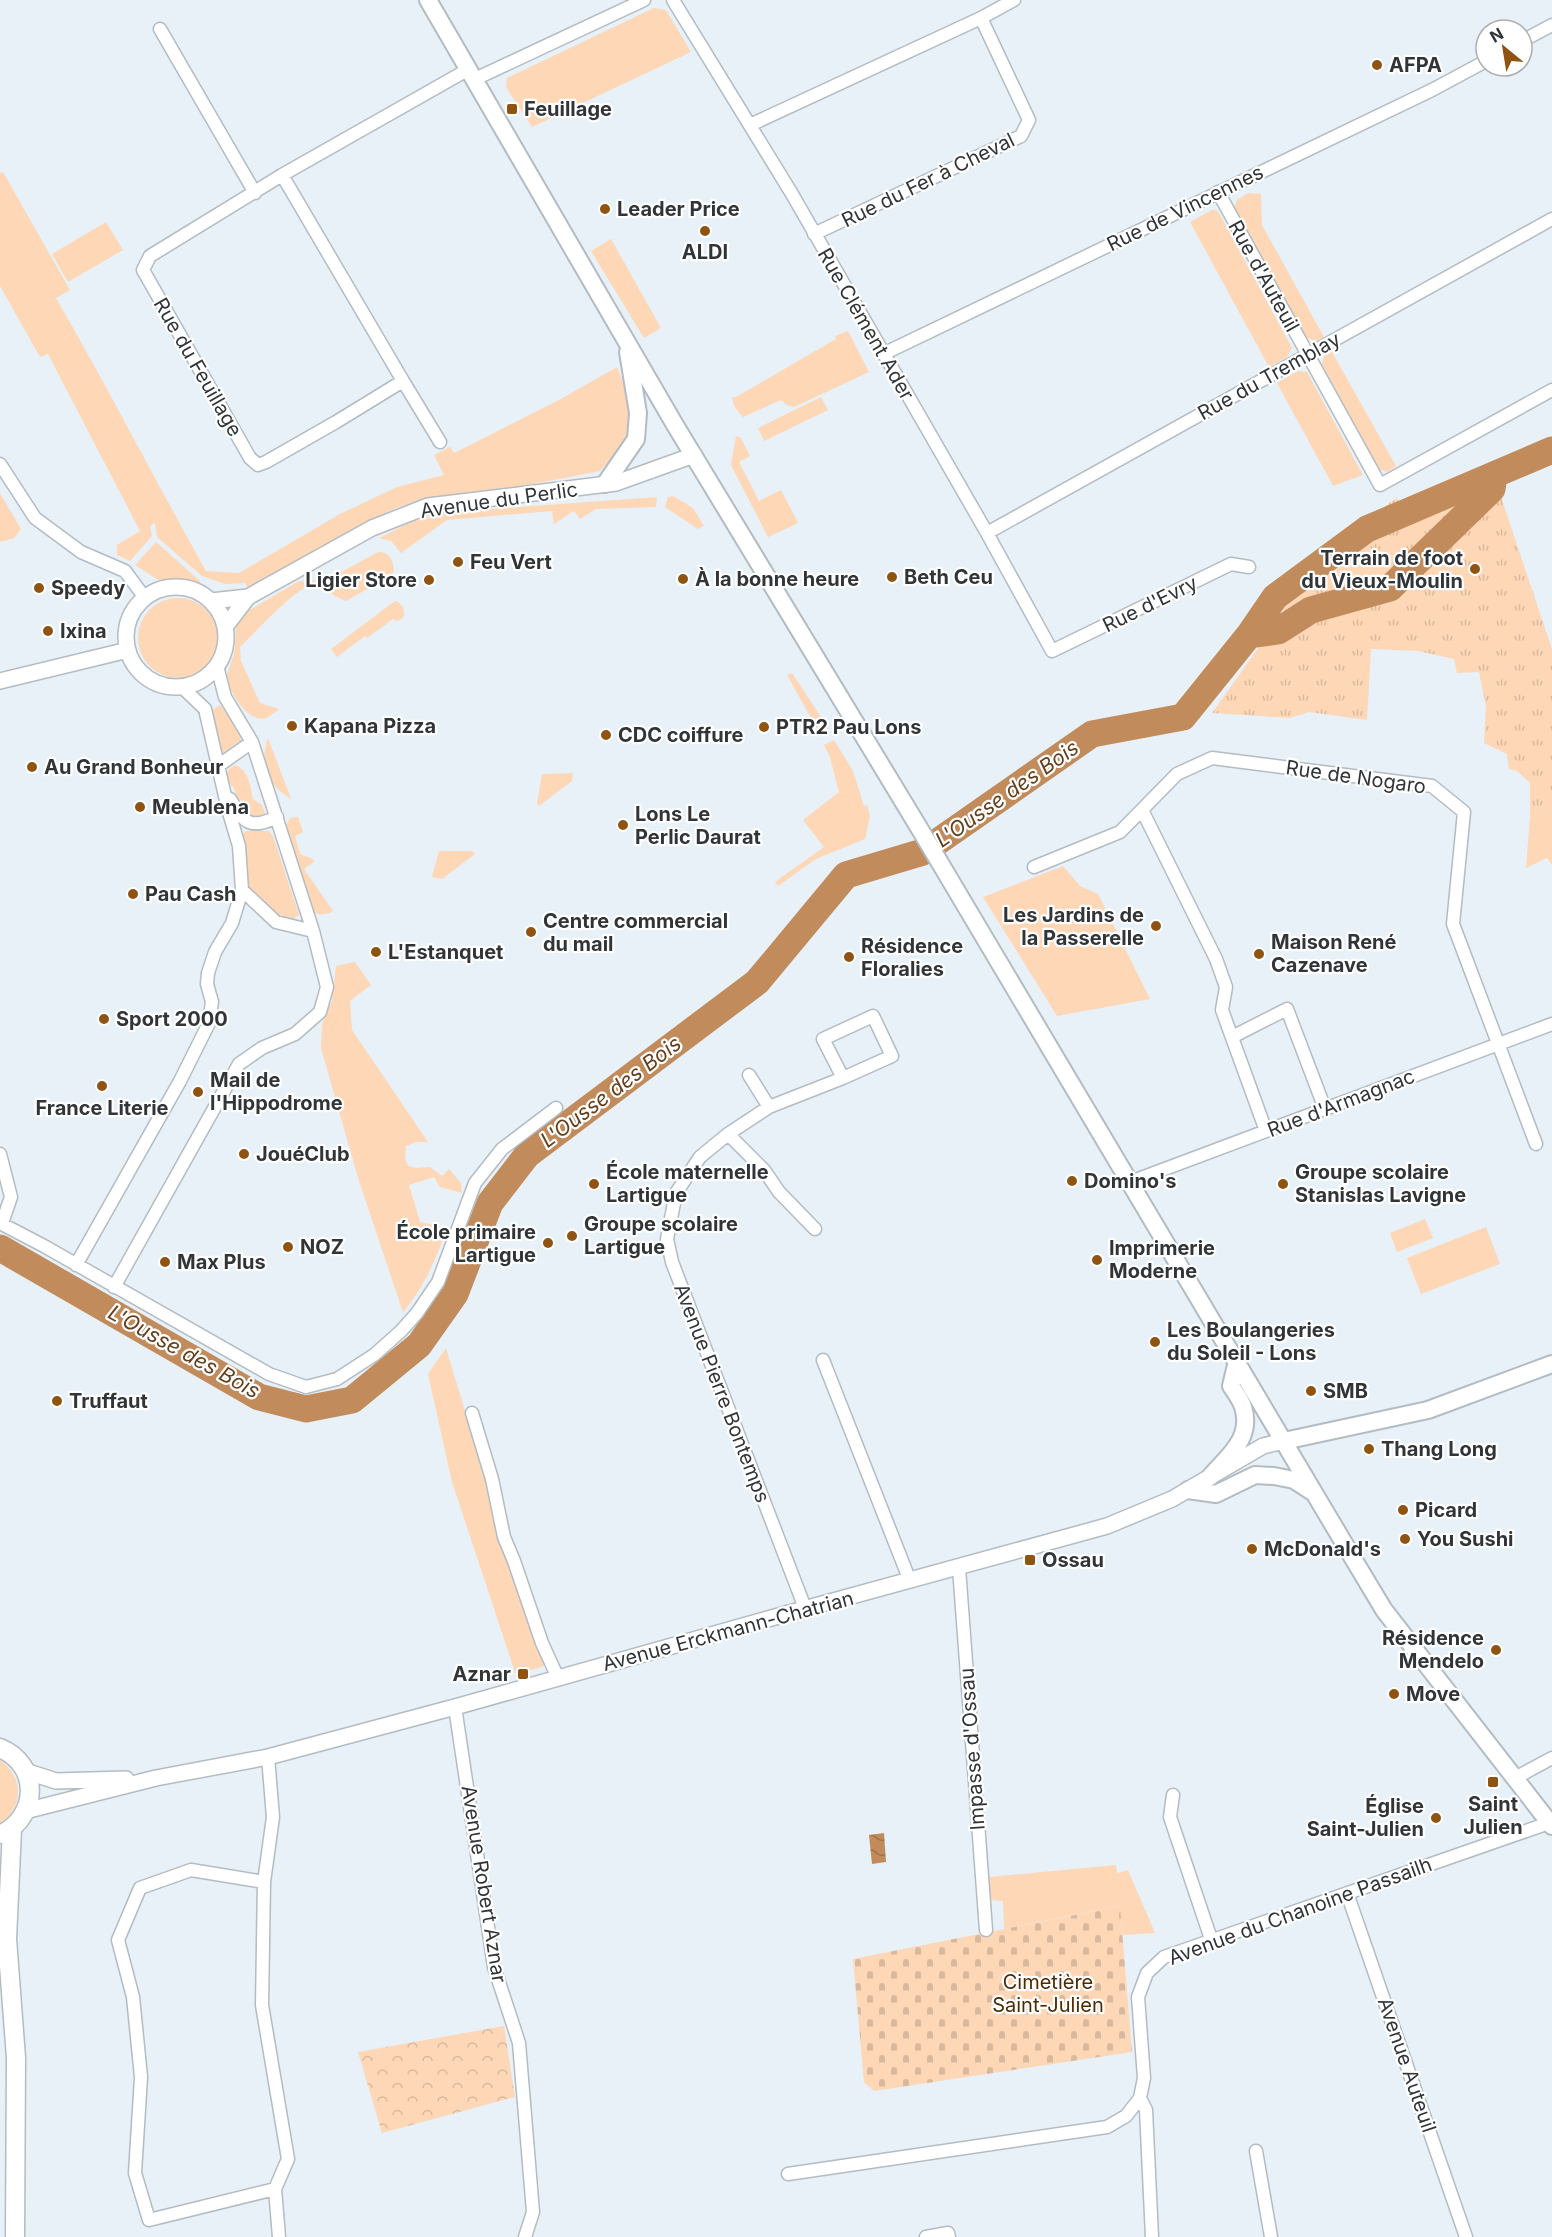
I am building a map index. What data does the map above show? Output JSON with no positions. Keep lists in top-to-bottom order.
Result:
{
  "streets": {
    "street": [
      "Rue du Fer à Cheval",
      "Rue de Vincennes",
      "Rue d'Auteuil",
      "Rue Clément Ader",
      "Rue du Feuillage",
      "Rue du Tremblay",
      "Avenue du Perlic",
      "Rue d'Evry",
      "Rue de Nogaro",
      "Rue d'Armagnac",
      "Avenue Pierre Bontemps",
      "Avenue Erckmann-Chatrian",
      "Impasse d'Ossau",
      "Avenue Robert Aznar",
      "Avenue du Chanoine Passailh",
      "Avenue Auteuil"
    ]
  },
  "crossings": [
    ["Rue du Fer à Cheval", "Rue Clément Ader"],
    ["Rue de Vincennes", "Rue d'Auteuil"],
    ["Rue de Vincennes", "Rue Clément Ader"],
    ["Rue d'Auteuil", "Rue du Tremblay"],
    ["Rue Clément Ader", "Rue du Tremblay"],
    ["Rue Clément Ader", "Rue d'Evry"],
    ["Rue de Nogaro", "Rue d'Armagnac"],
    ["Avenue Pierre Bontemps", "Avenue Erckmann-Chatrian"],
    ["Avenue Erckmann-Chatrian", "Impasse d'Ossau"],
    ["Avenue Erckmann-Chatrian", "Avenue Robert Aznar"],
    ["Avenue du Chanoine Passailh", "Avenue Auteuil"]
  ],
  "water": ["L'Ousse des Bois"],
  "parks": ["Cimetière Saint-Julien"],
  "places": {
    "other": [
      "AFPA",
      "Leader Price",
      "ALDI",
      "Feu Vert",
      "Terrain de foot du Vieux-Moulin",
      "Beth Ceu",
      "À la bonne heure",
      "Ligier Store",
      "Speedy",
      "Ixina",
      "Kapana Pizza",
      "PTR2 Pau Lons",
      "CDC coiffure",
      "Au Grand Bonheur",
      "Meublena",
      "Lons Le Perlic Daurat",
      "Pau Cash",
      "Les Jardins de la Passerelle",
      "Centre commercial du mail",
      "L'Estanquet",
      "Maison René Cazenave",
      "Résidence Floralies",
      "Sport 2000",
      "France Literie",
      "Mail de l'Hippodrome",
      "JouéClub",
      "Domino's",
      "École maternelle Lartigue",
      "Groupe scolaire Stanislas Lavigne",
      "Groupe scolaire Lartigue",
      "École primaire Lartigue",
      "NOZ",
      "Imprimerie Moderne",
      "Max Plus",
      "Les Boulangeries du Soleil - Lons",
      "SMB",
      "Truffaut",
      "Thang Long",
      "Picard",
      "You Sushi",
      "McDonald's",
      "Résidence Mendelo",
      "Move",
      "Église Saint-Julien"
    ],
    "transit": [
      "Feuillage",
      "Ossau",
      "Aznar",
      "Saint Julien"
    ]
  },
  "north": "top left"
}
